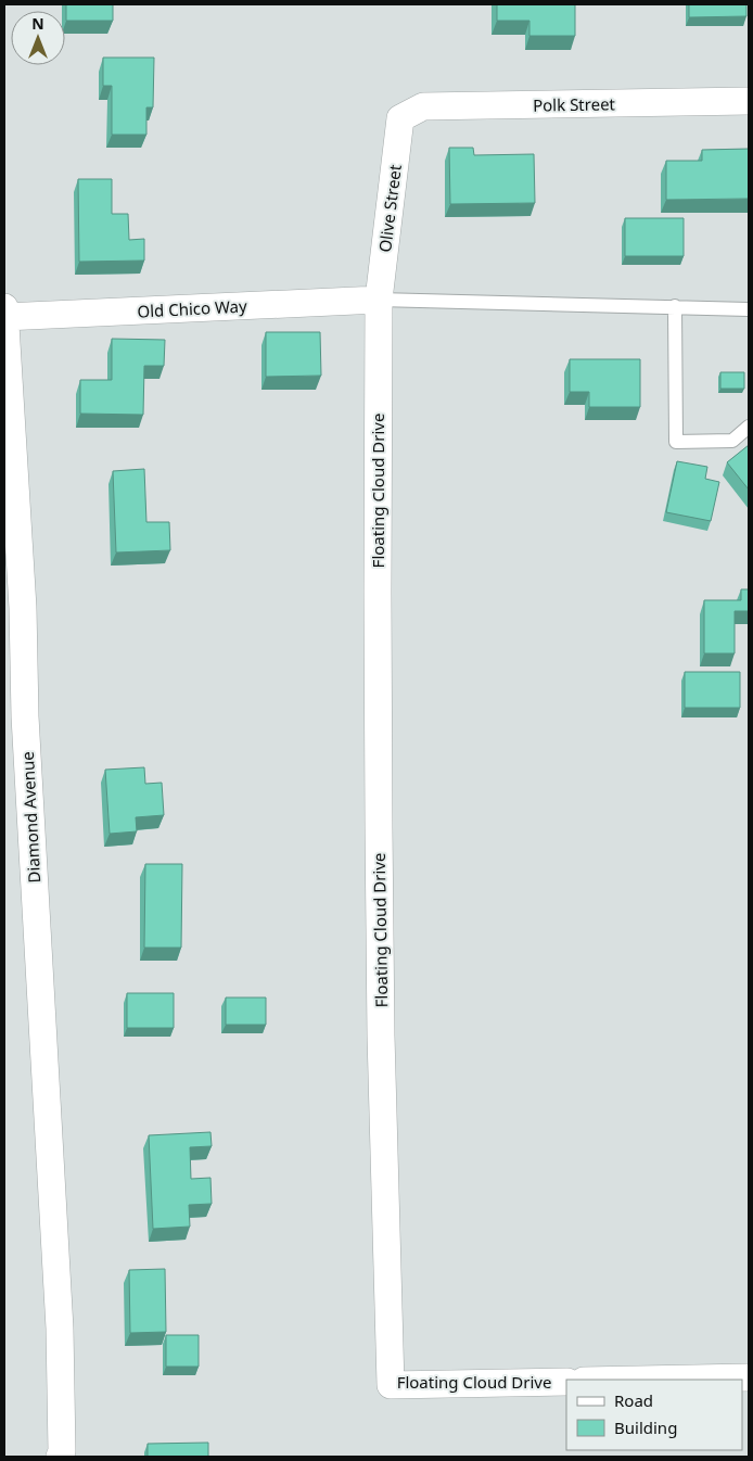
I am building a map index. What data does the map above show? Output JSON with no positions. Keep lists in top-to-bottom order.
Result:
{
  "streets": {
    "street": [
      "Polk Street",
      "Olive Street",
      "Old Chico Way",
      "Floating Cloud Drive",
      "Diamond Avenue"
    ]
  },
  "crossings": [
    ["Polk Street", "Olive Street"],
    ["Olive Street", "Old Chico Way"],
    ["Olive Street", "Floating Cloud Drive"],
    ["Old Chico Way", "Floating Cloud Drive"],
    ["Old Chico Way", "Diamond Avenue"]
  ],
  "legend": ["Road", "Building"],
  "north": "top"
}
